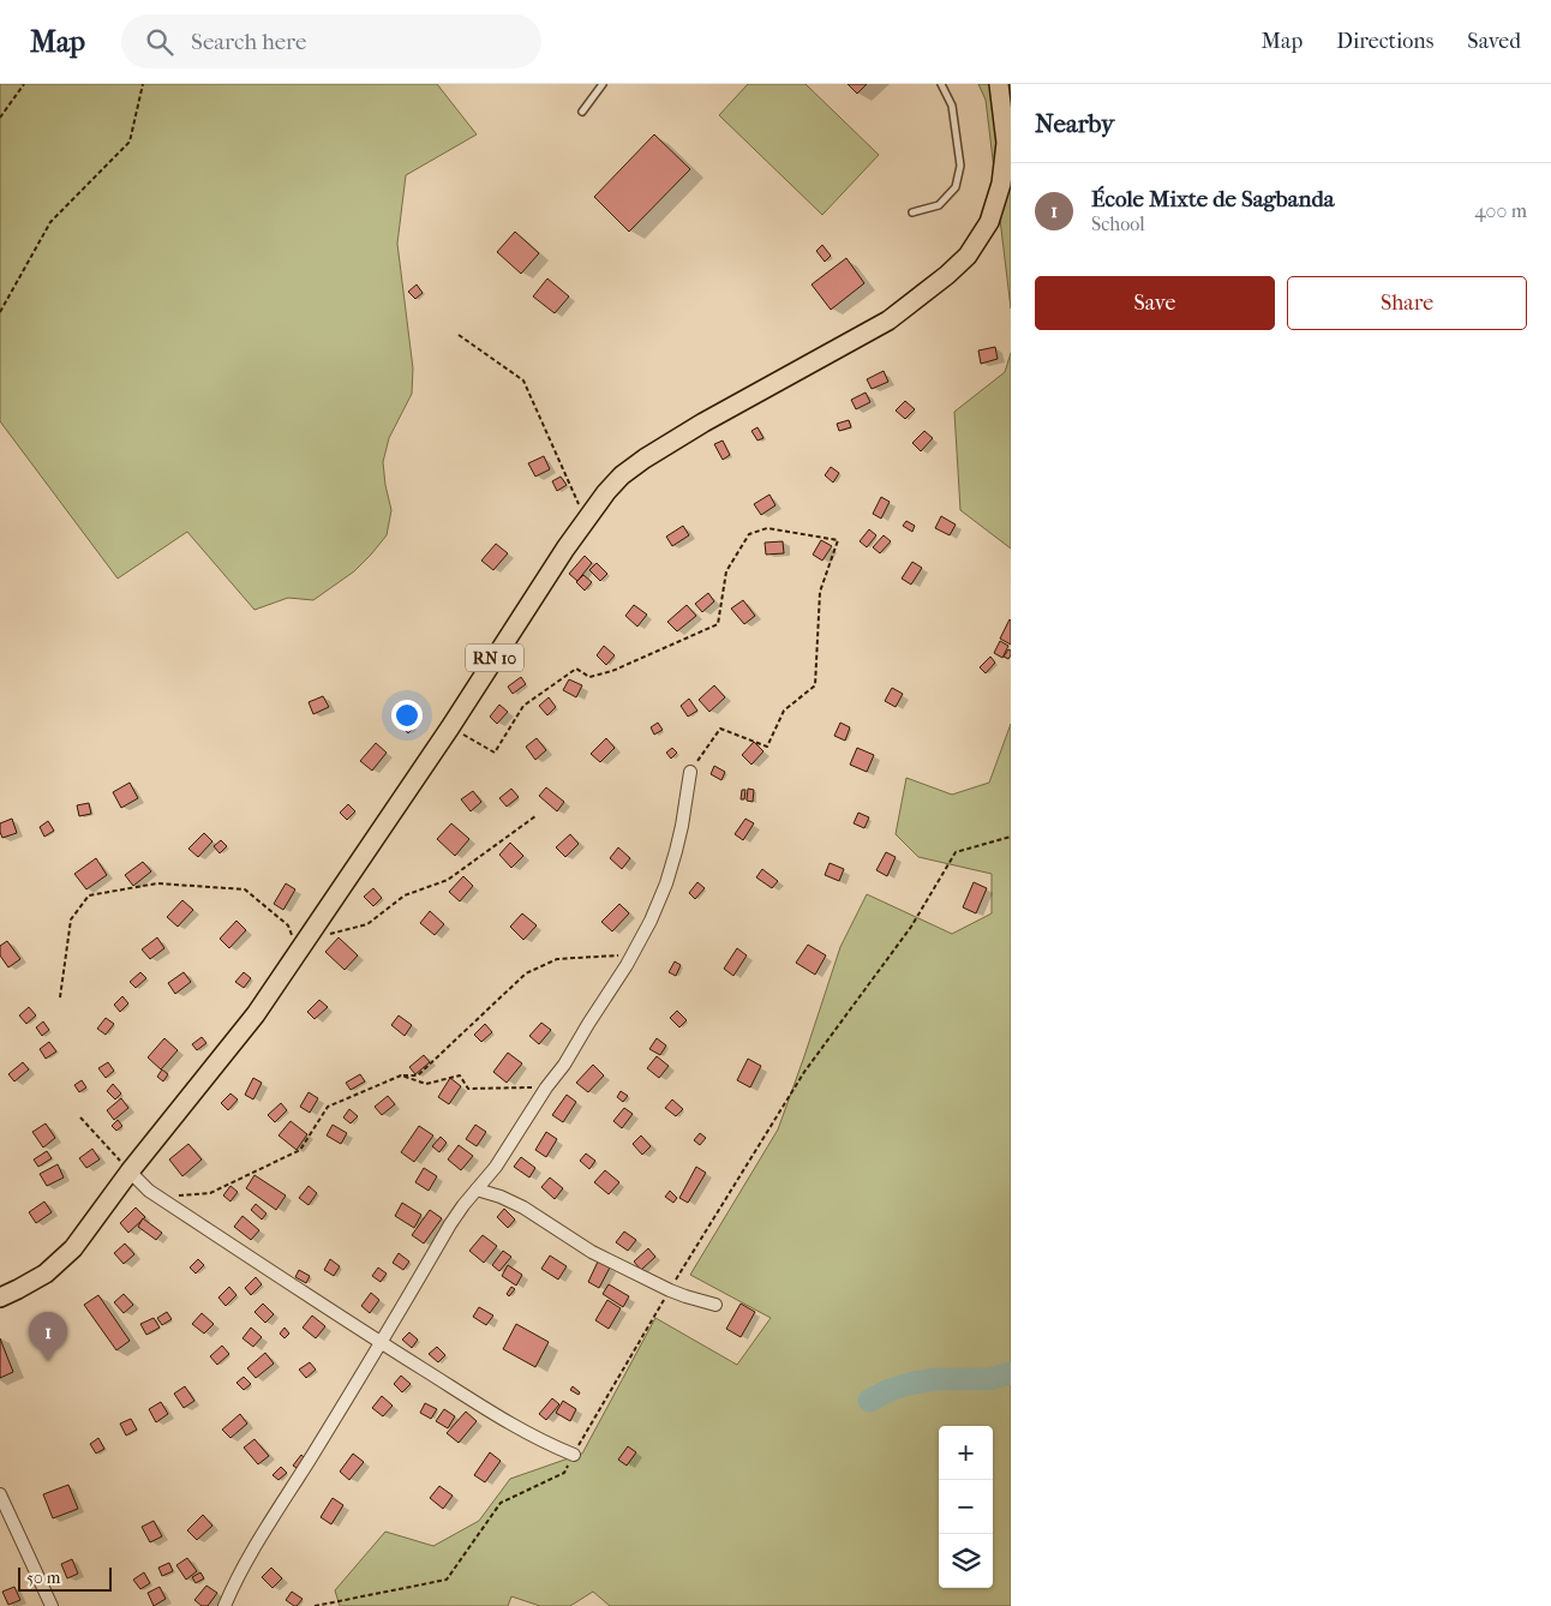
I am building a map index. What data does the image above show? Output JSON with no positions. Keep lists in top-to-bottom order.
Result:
{
  "streets": {
    "main road": ["RN 10"]
  },
  "scale_bar": "50 m",
  "page": {
    "header": "Map",
    "search": "Search here",
    "nav": ["Map", "Directions", "Saved"],
    "heading": "Nearby",
    "list": [
      {
        "mark": "1",
        "name": "École Mixte de Sagbanda",
        "note": "School",
        "value": "400 m"
      }
    ],
    "buttons": ["Save", "Share"],
    "pins": "1",
    "map_buttons": ["+", "−"],
    "scale": "50 m"
  }
}
